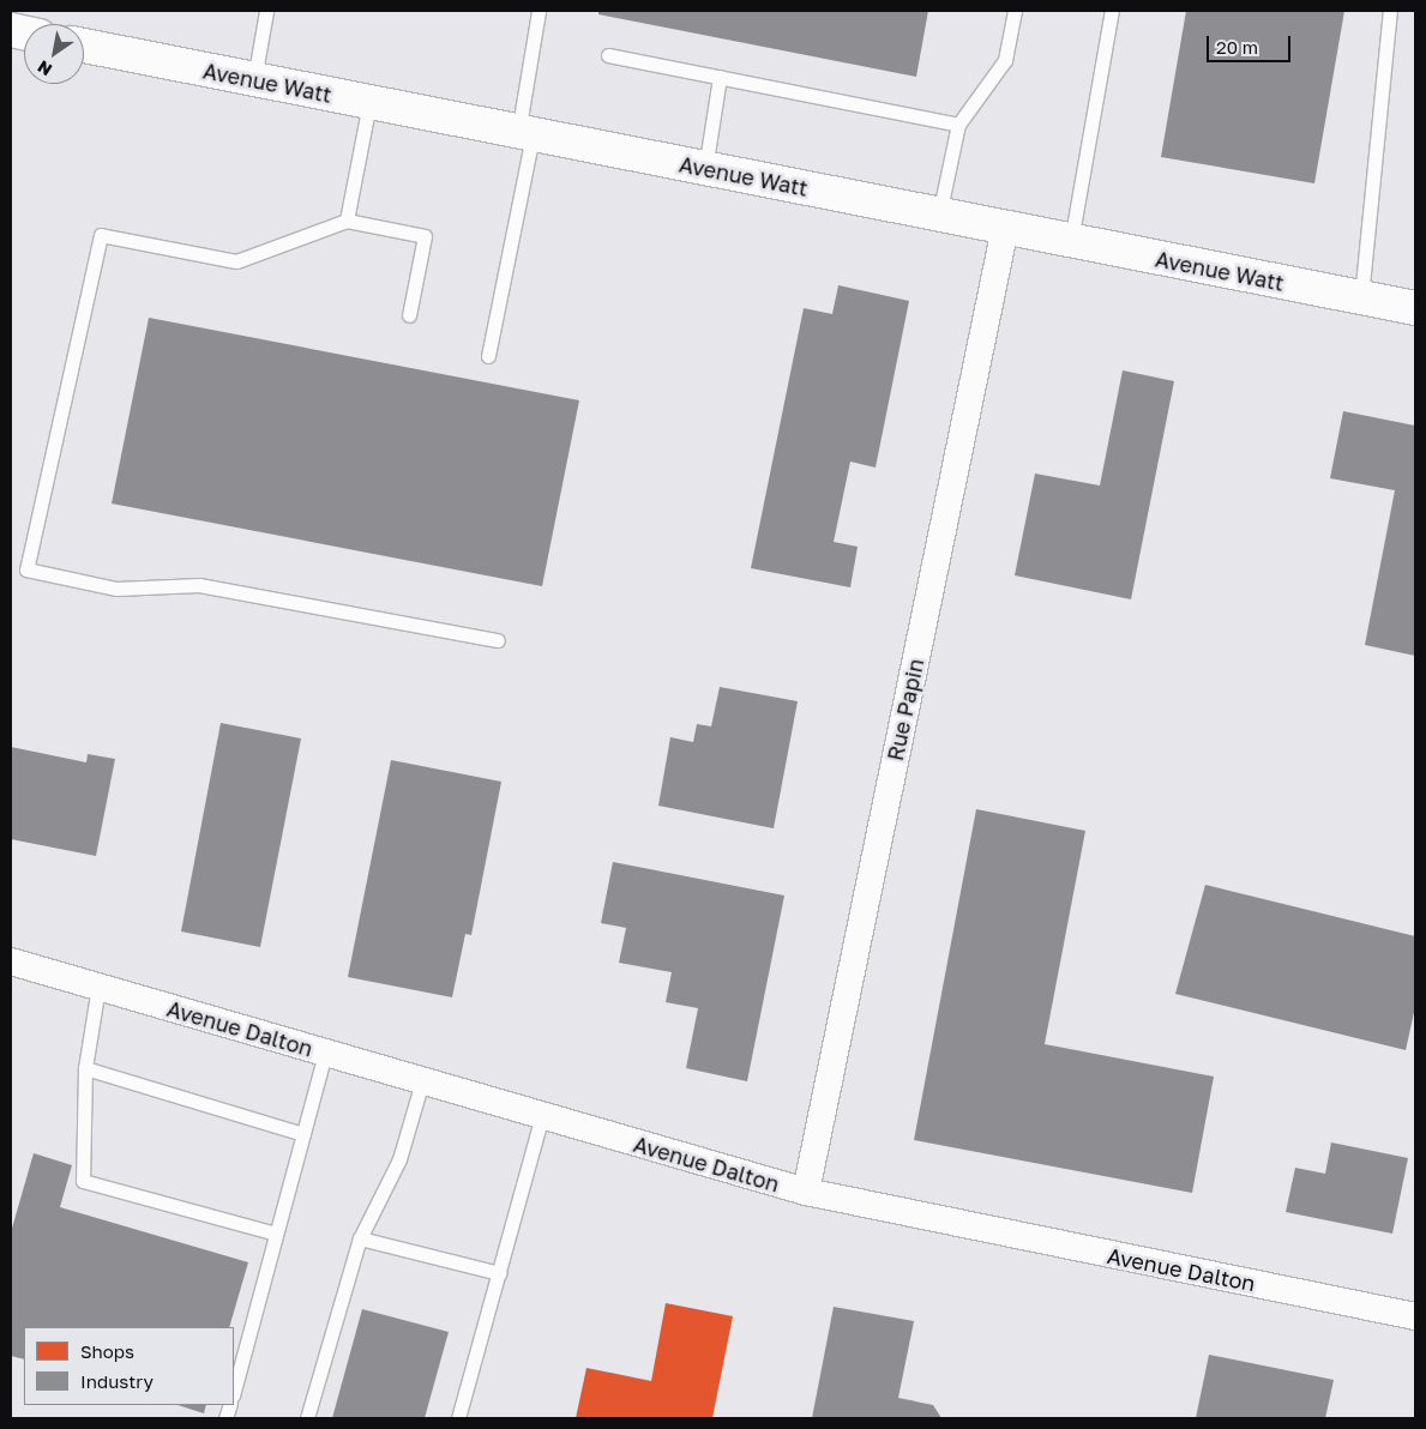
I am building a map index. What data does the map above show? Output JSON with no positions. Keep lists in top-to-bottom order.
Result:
{
  "streets": {
    "street": ["Avenue Watt", "Rue Papin", "Avenue Dalton"]
  },
  "crossings": [
    ["Avenue Watt", "Rue Papin"],
    ["Rue Papin", "Avenue Dalton"]
  ],
  "legend": ["Shops", "Industry"],
  "scale_bar": "20 m",
  "north": "bottom left"
}
